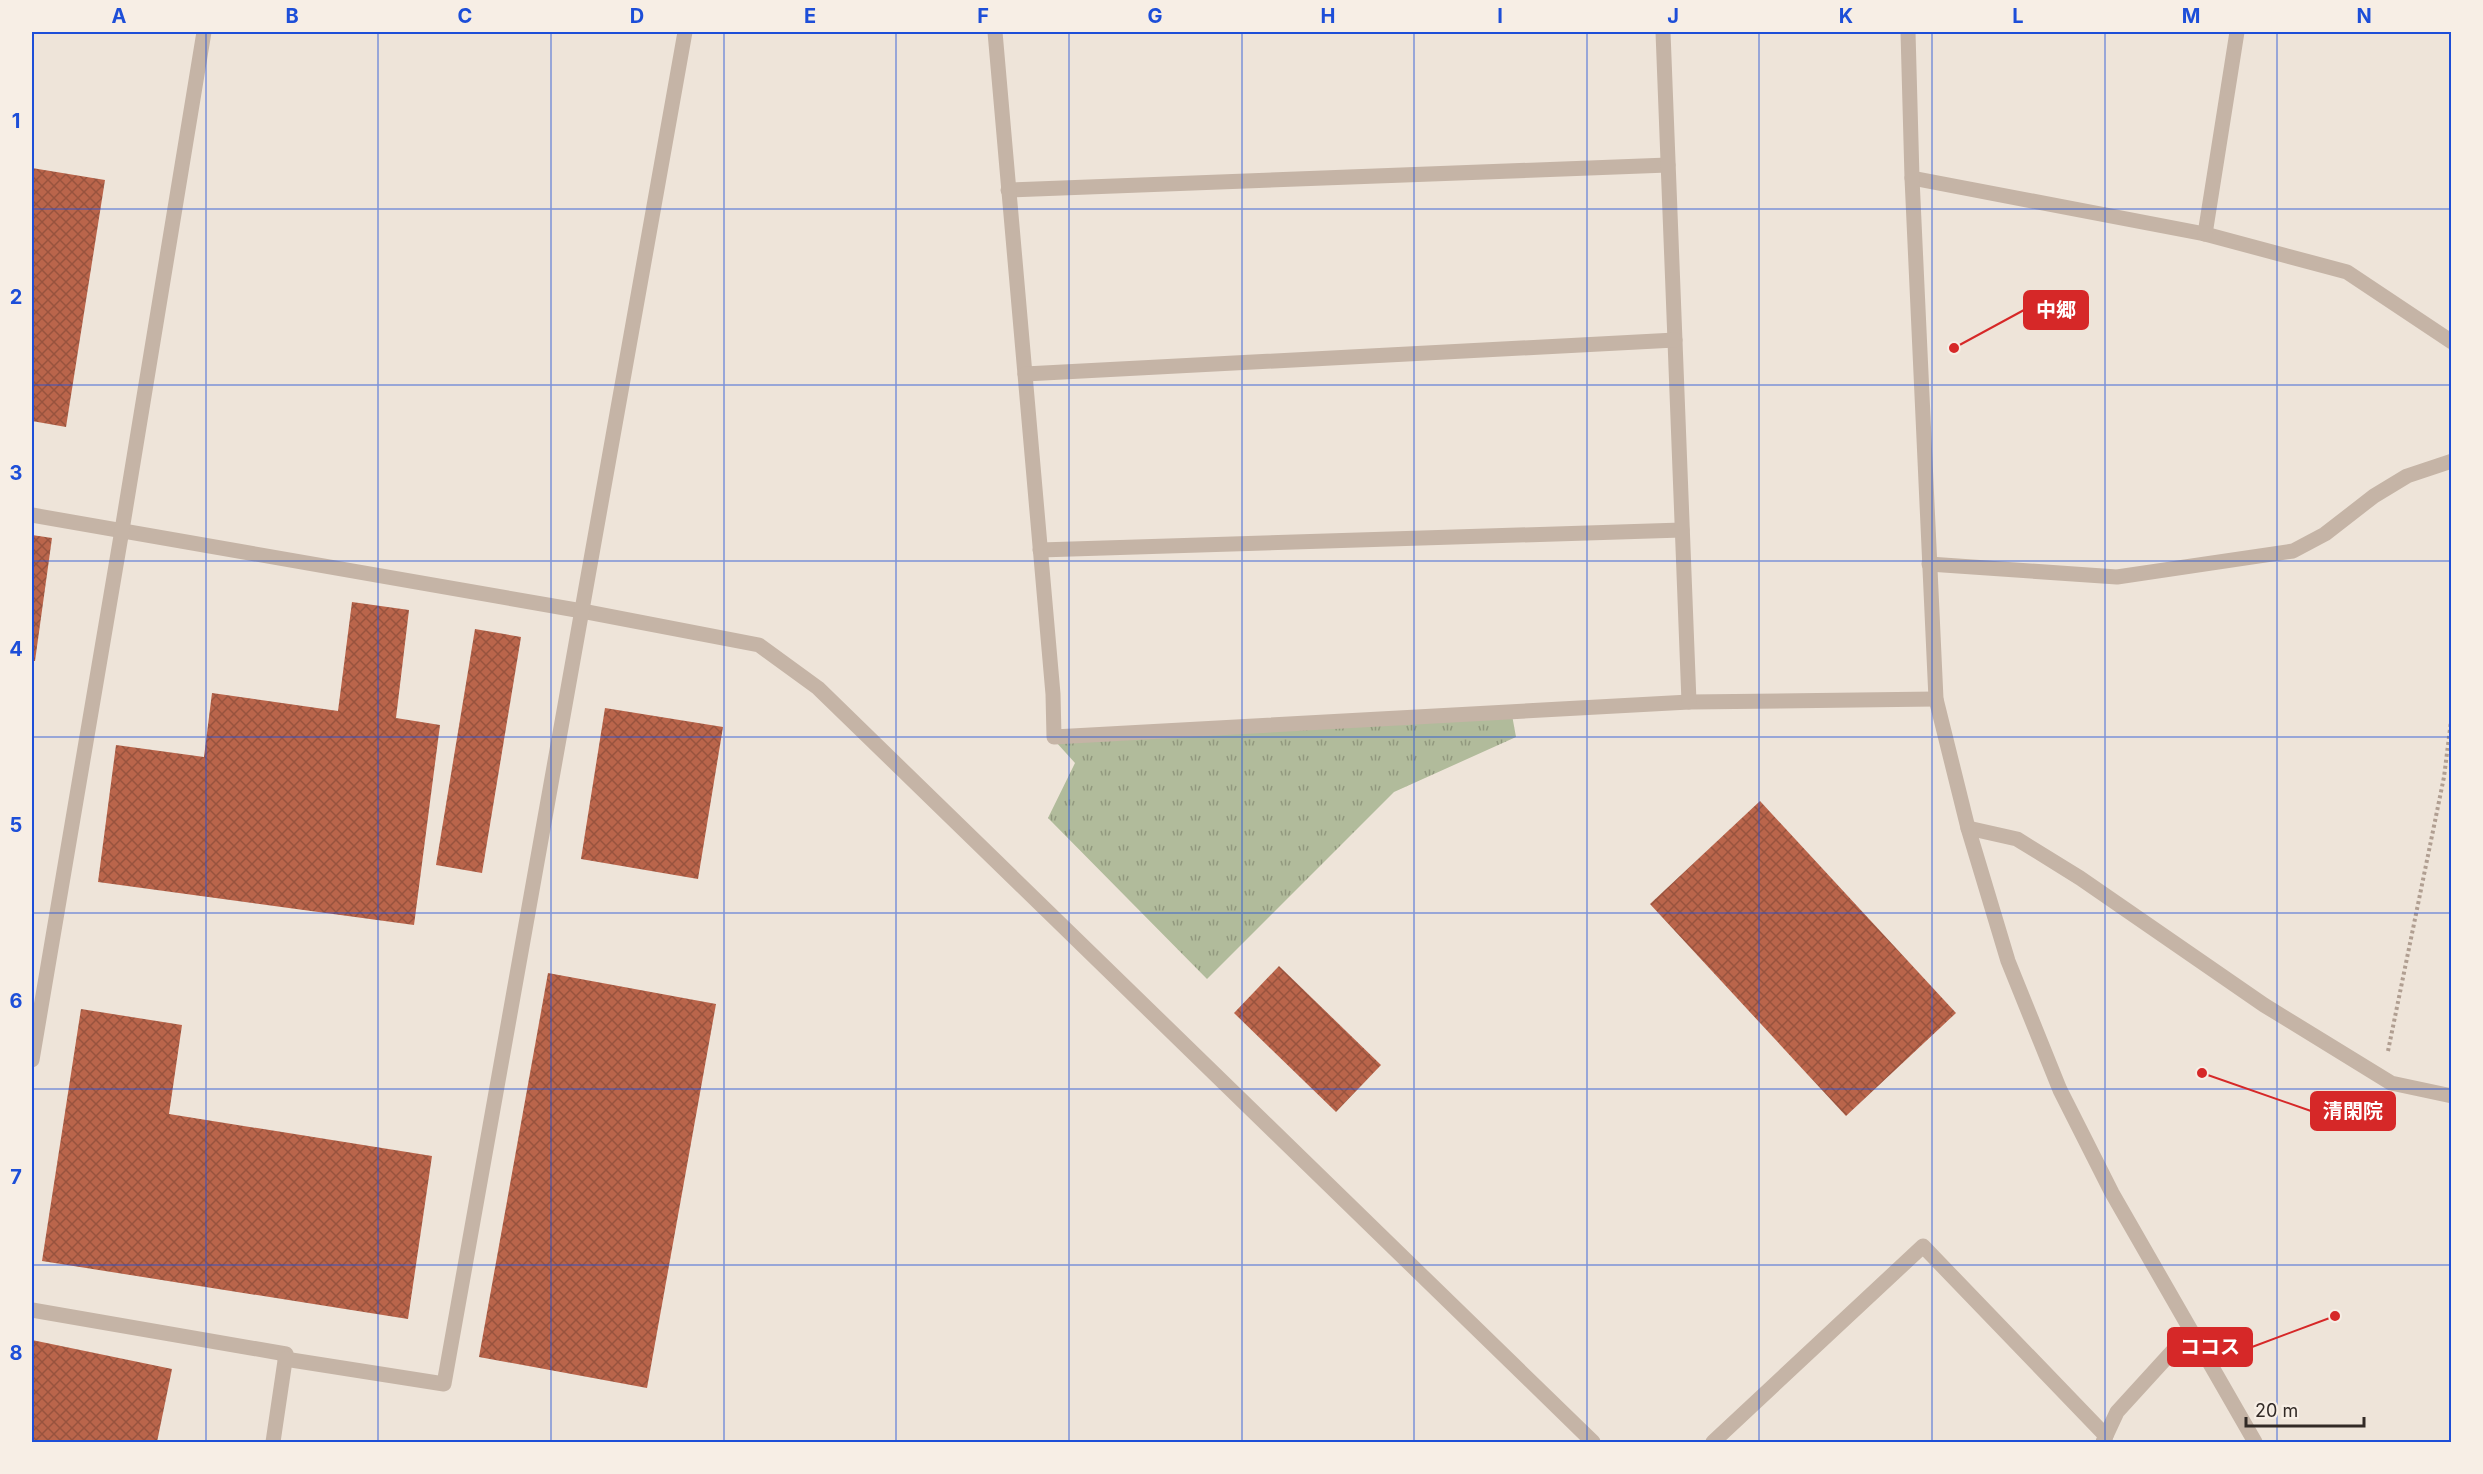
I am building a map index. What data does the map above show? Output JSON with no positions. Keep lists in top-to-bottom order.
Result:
{
  "places": ["中郷", "清閑院", "ココス"],
  "scale_bar": "20 m",
  "grid": {
    "columns": [
      "A",
      "B",
      "C",
      "D",
      "E",
      "F",
      "G",
      "H",
      "I",
      "J",
      "K",
      "L",
      "M",
      "N"
    ],
    "rows": [
      "1",
      "2",
      "3",
      "4",
      "5",
      "6",
      "7",
      "8"
    ]
  }
}
